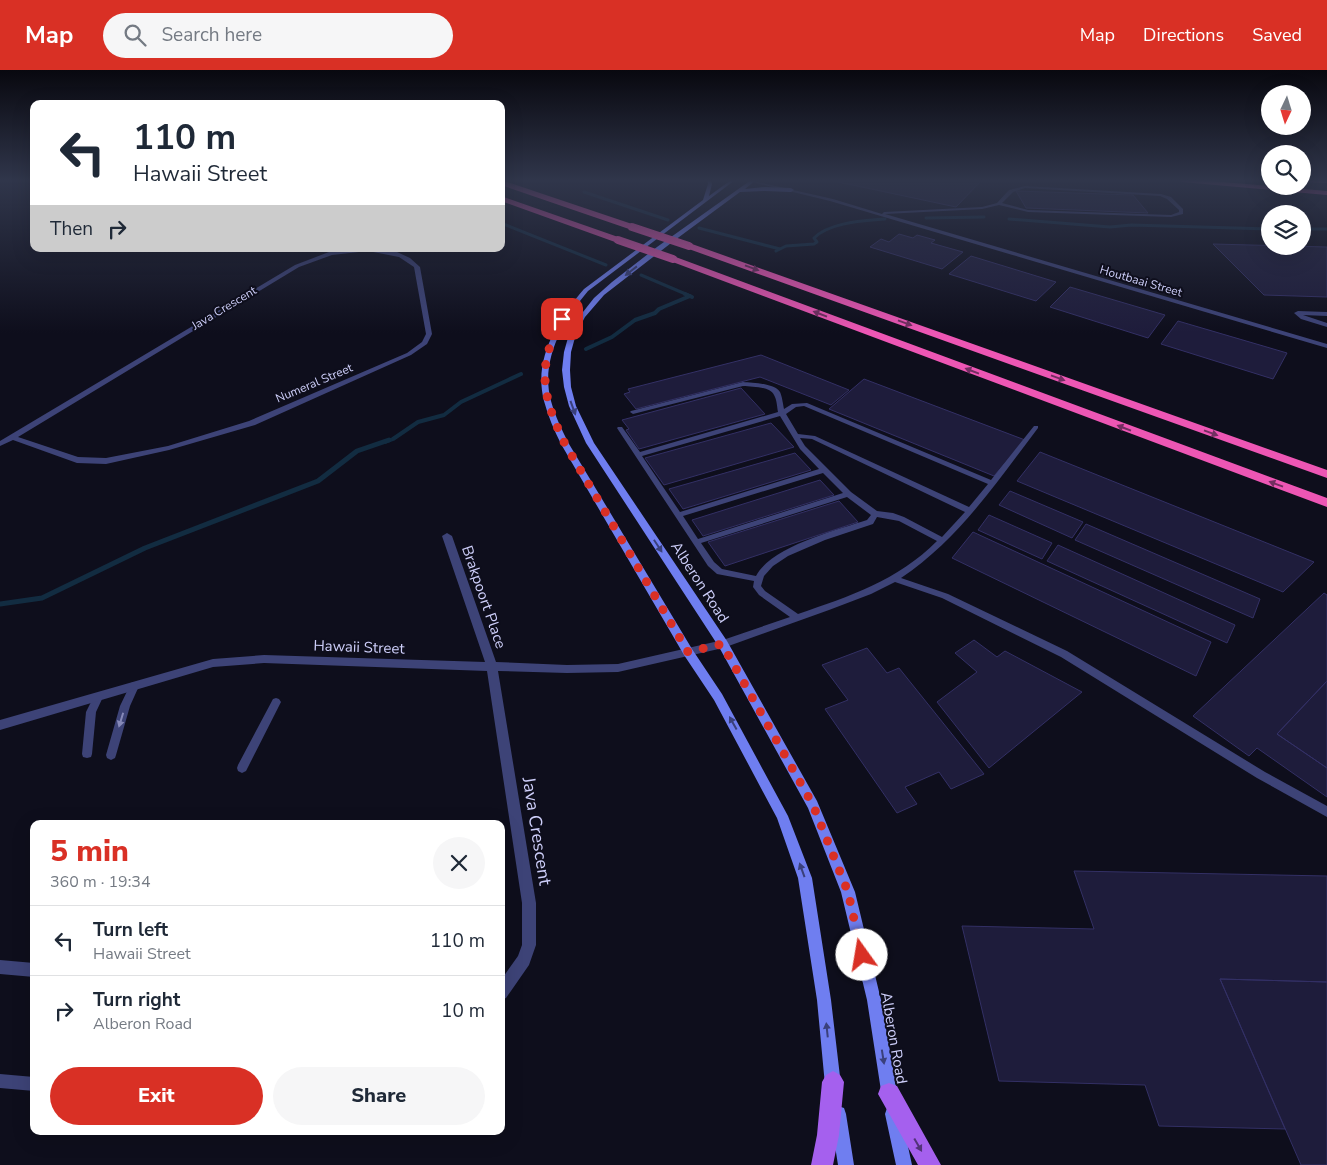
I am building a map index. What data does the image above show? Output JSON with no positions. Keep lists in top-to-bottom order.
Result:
{
  "streets": {
    "main road": ["Alberon Road"],
    "street": [
      "Java Crescent",
      "Numeral Street",
      "Brakpoort Place",
      "Hawaii Street"
    ],
    "lane": ["Houtbaai Street"]
  },
  "crossings": [
    ["Java Crescent", "Numeral Street"],
    ["Java Crescent", "Brakpoort Place"],
    ["Java Crescent", "Hawaii Street"],
    ["Alberon Road", "Hawaii Street"],
    ["Brakpoort Place", "Hawaii Street"]
  ],
  "north": "bottom",
  "page": {
    "header": "Map",
    "search": "Search here",
    "nav": ["Map", "Directions", "Saved"],
    "turn": ["110 m", "Hawaii Street"],
    "then": "Then",
    "heading": ["5 min", "360 m · 19:34"],
    "list": [
      {
        "name": "Turn left",
        "note": "Hawaii Street",
        "value": "110 m"
      },
      {
        "name": "Turn right",
        "note": "Alberon Road",
        "value": "10 m"
      }
    ],
    "buttons": ["Exit", "Share"]
  }
}
